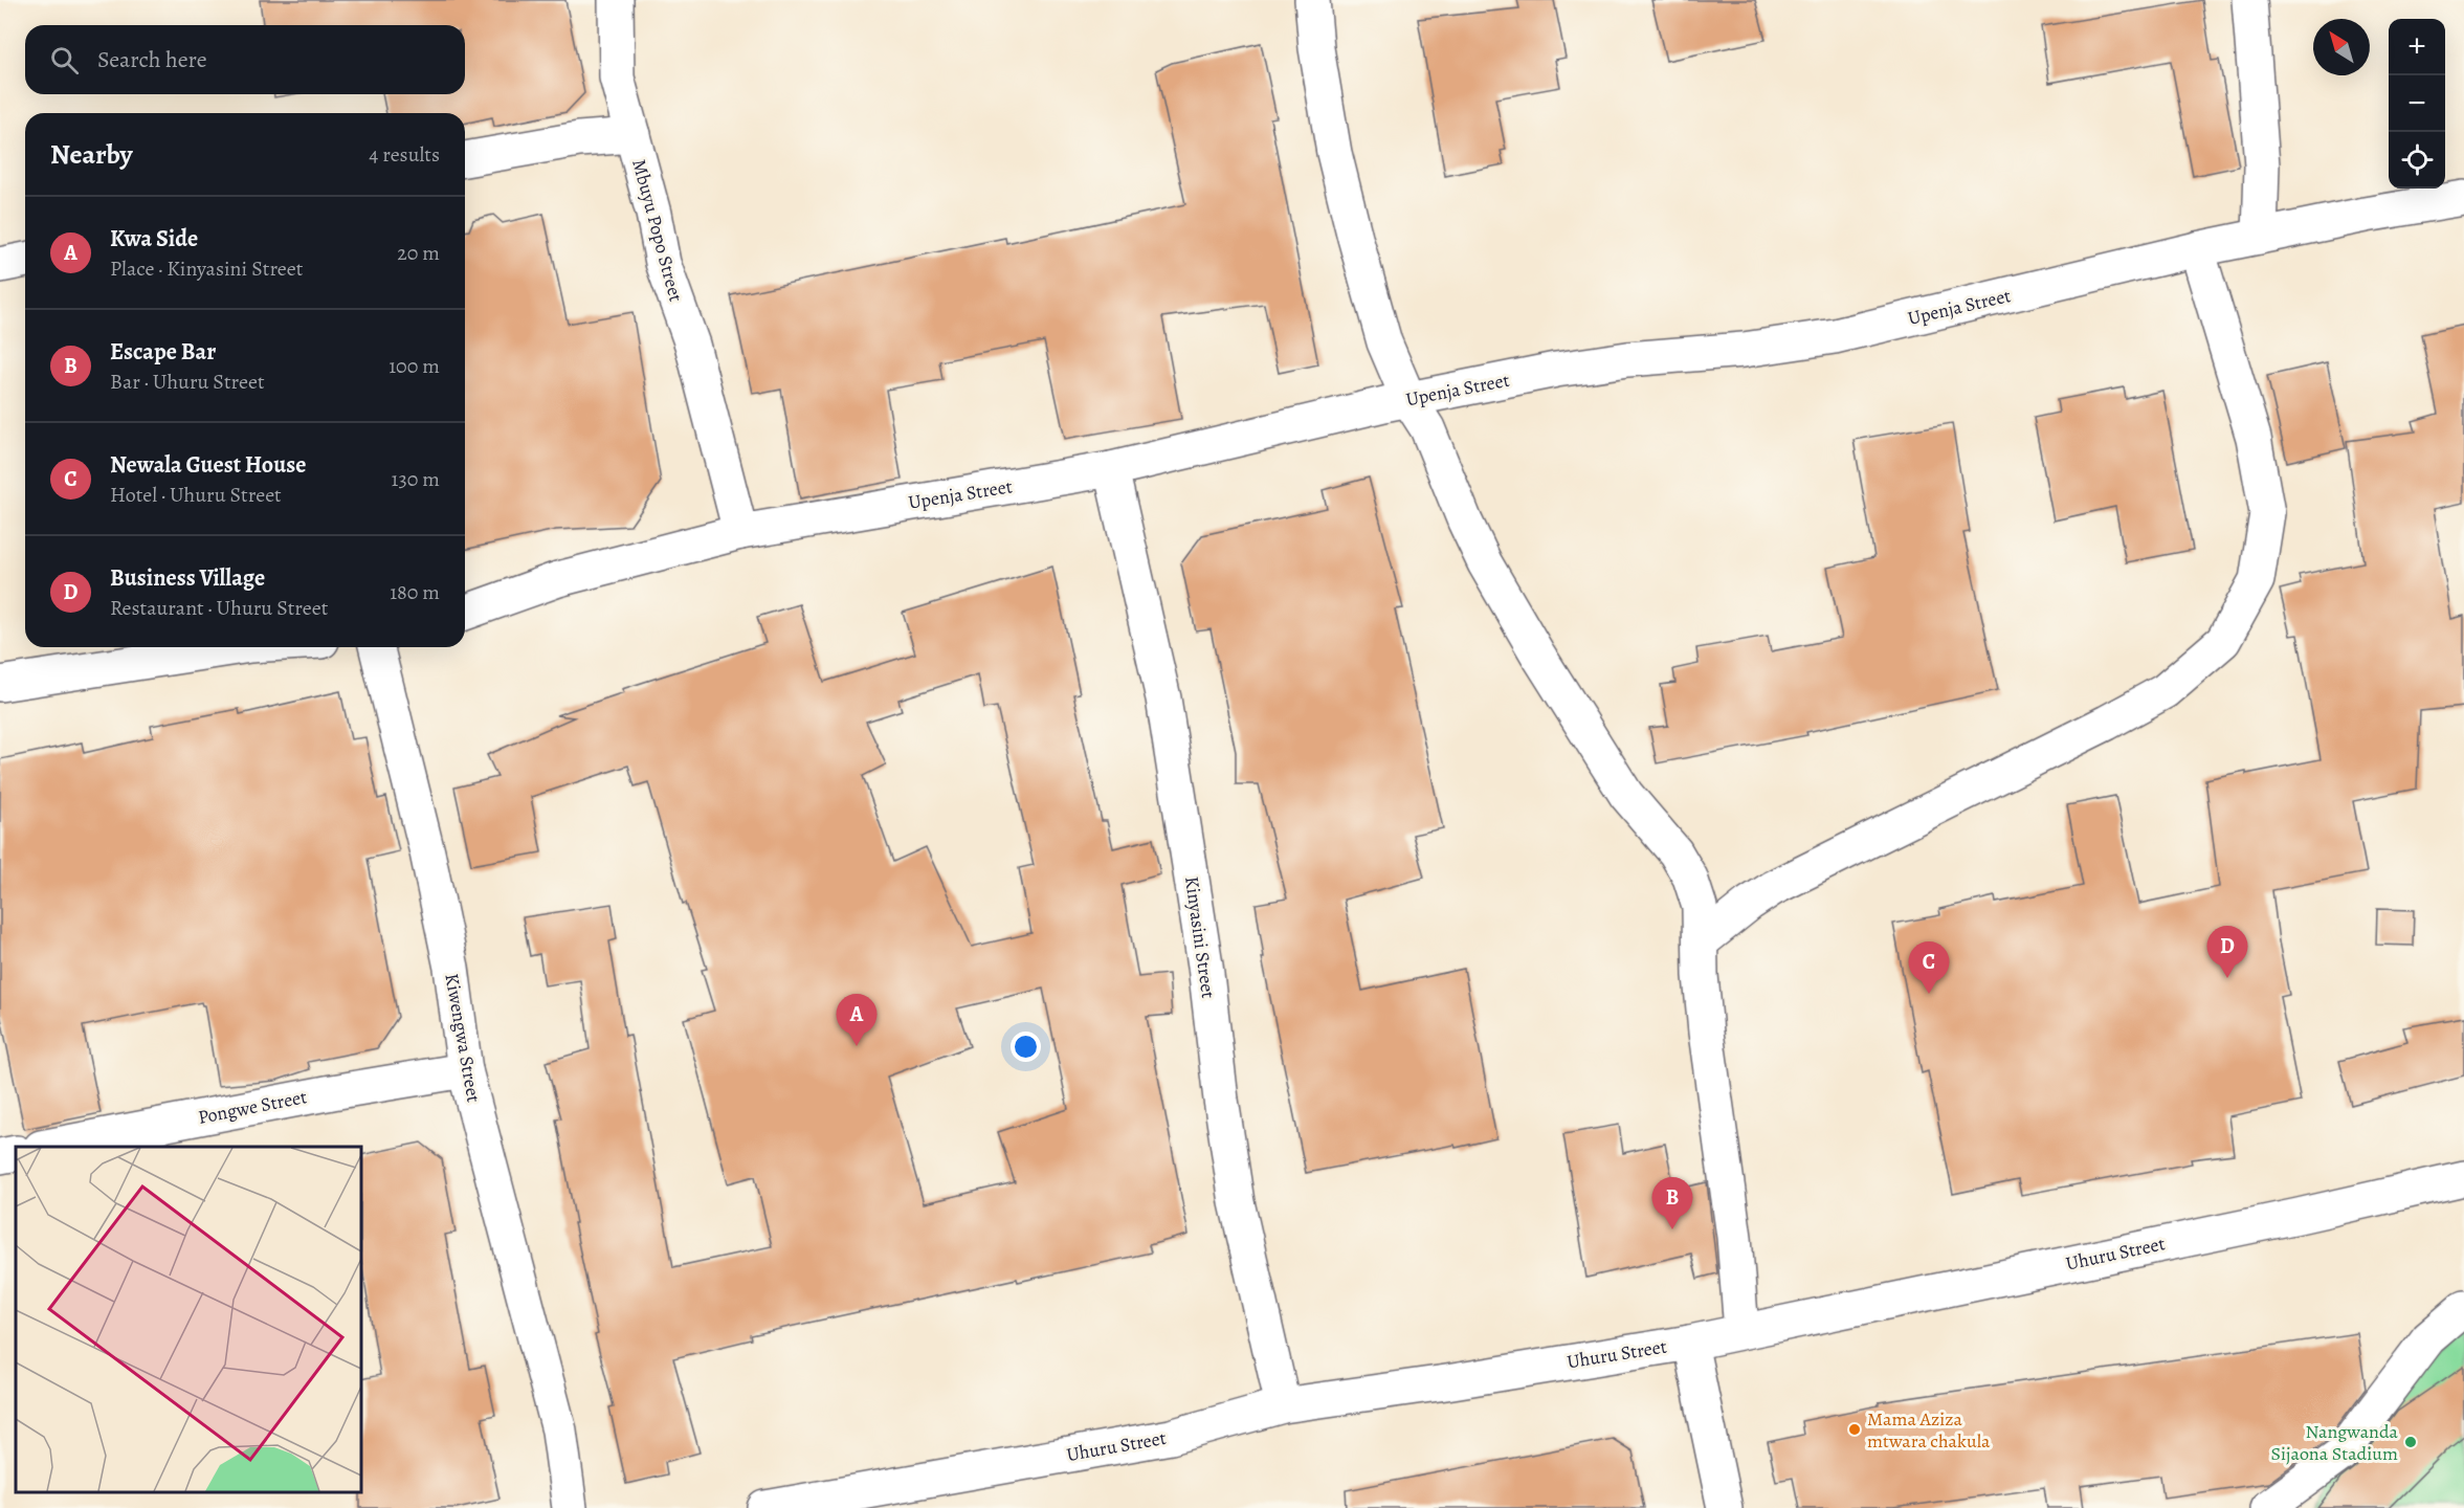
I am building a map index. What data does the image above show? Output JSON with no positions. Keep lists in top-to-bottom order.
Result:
{
  "streets": {
    "street": [
      "Mbuyu Popo Street",
      "Upenja Street",
      "Kinyasini Street",
      "Kiwengwa Street",
      "Pongwe Street",
      "Uhuru Street"
    ]
  },
  "crossings": [
    ["Mbuyu Popo Street", "Upenja Street"],
    ["Upenja Street", "Kinyasini Street"],
    ["Kinyasini Street", "Uhuru Street"],
    ["Kiwengwa Street", "Pongwe Street"]
  ],
  "places": ["Mama Aziza mtwara chakula", "Nangwanda Sijaona Stadium"],
  "north": "top left",
  "page": {
    "map_buttons": ["+", "−"],
    "search": "Search here",
    "heading": ["Nearby", "4 results"],
    "list": [
      {
        "mark": "A",
        "name": "Kwa Side",
        "note": "Place · Kinyasini Street",
        "value": "20 m"
      },
      {
        "mark": "B",
        "name": "Escape Bar",
        "note": "Bar · Uhuru Street",
        "value": "100 m"
      },
      {
        "mark": "C",
        "name": "Newala Guest House",
        "note": "Hotel · Uhuru Street",
        "value": "130 m"
      },
      {
        "mark": "D",
        "name": "Business Village",
        "note": "Restaurant · Uhuru Street",
        "value": "180 m"
      }
    ],
    "pins": [
      "D",
      "C",
      "A",
      "B"
    ]
  }
}
